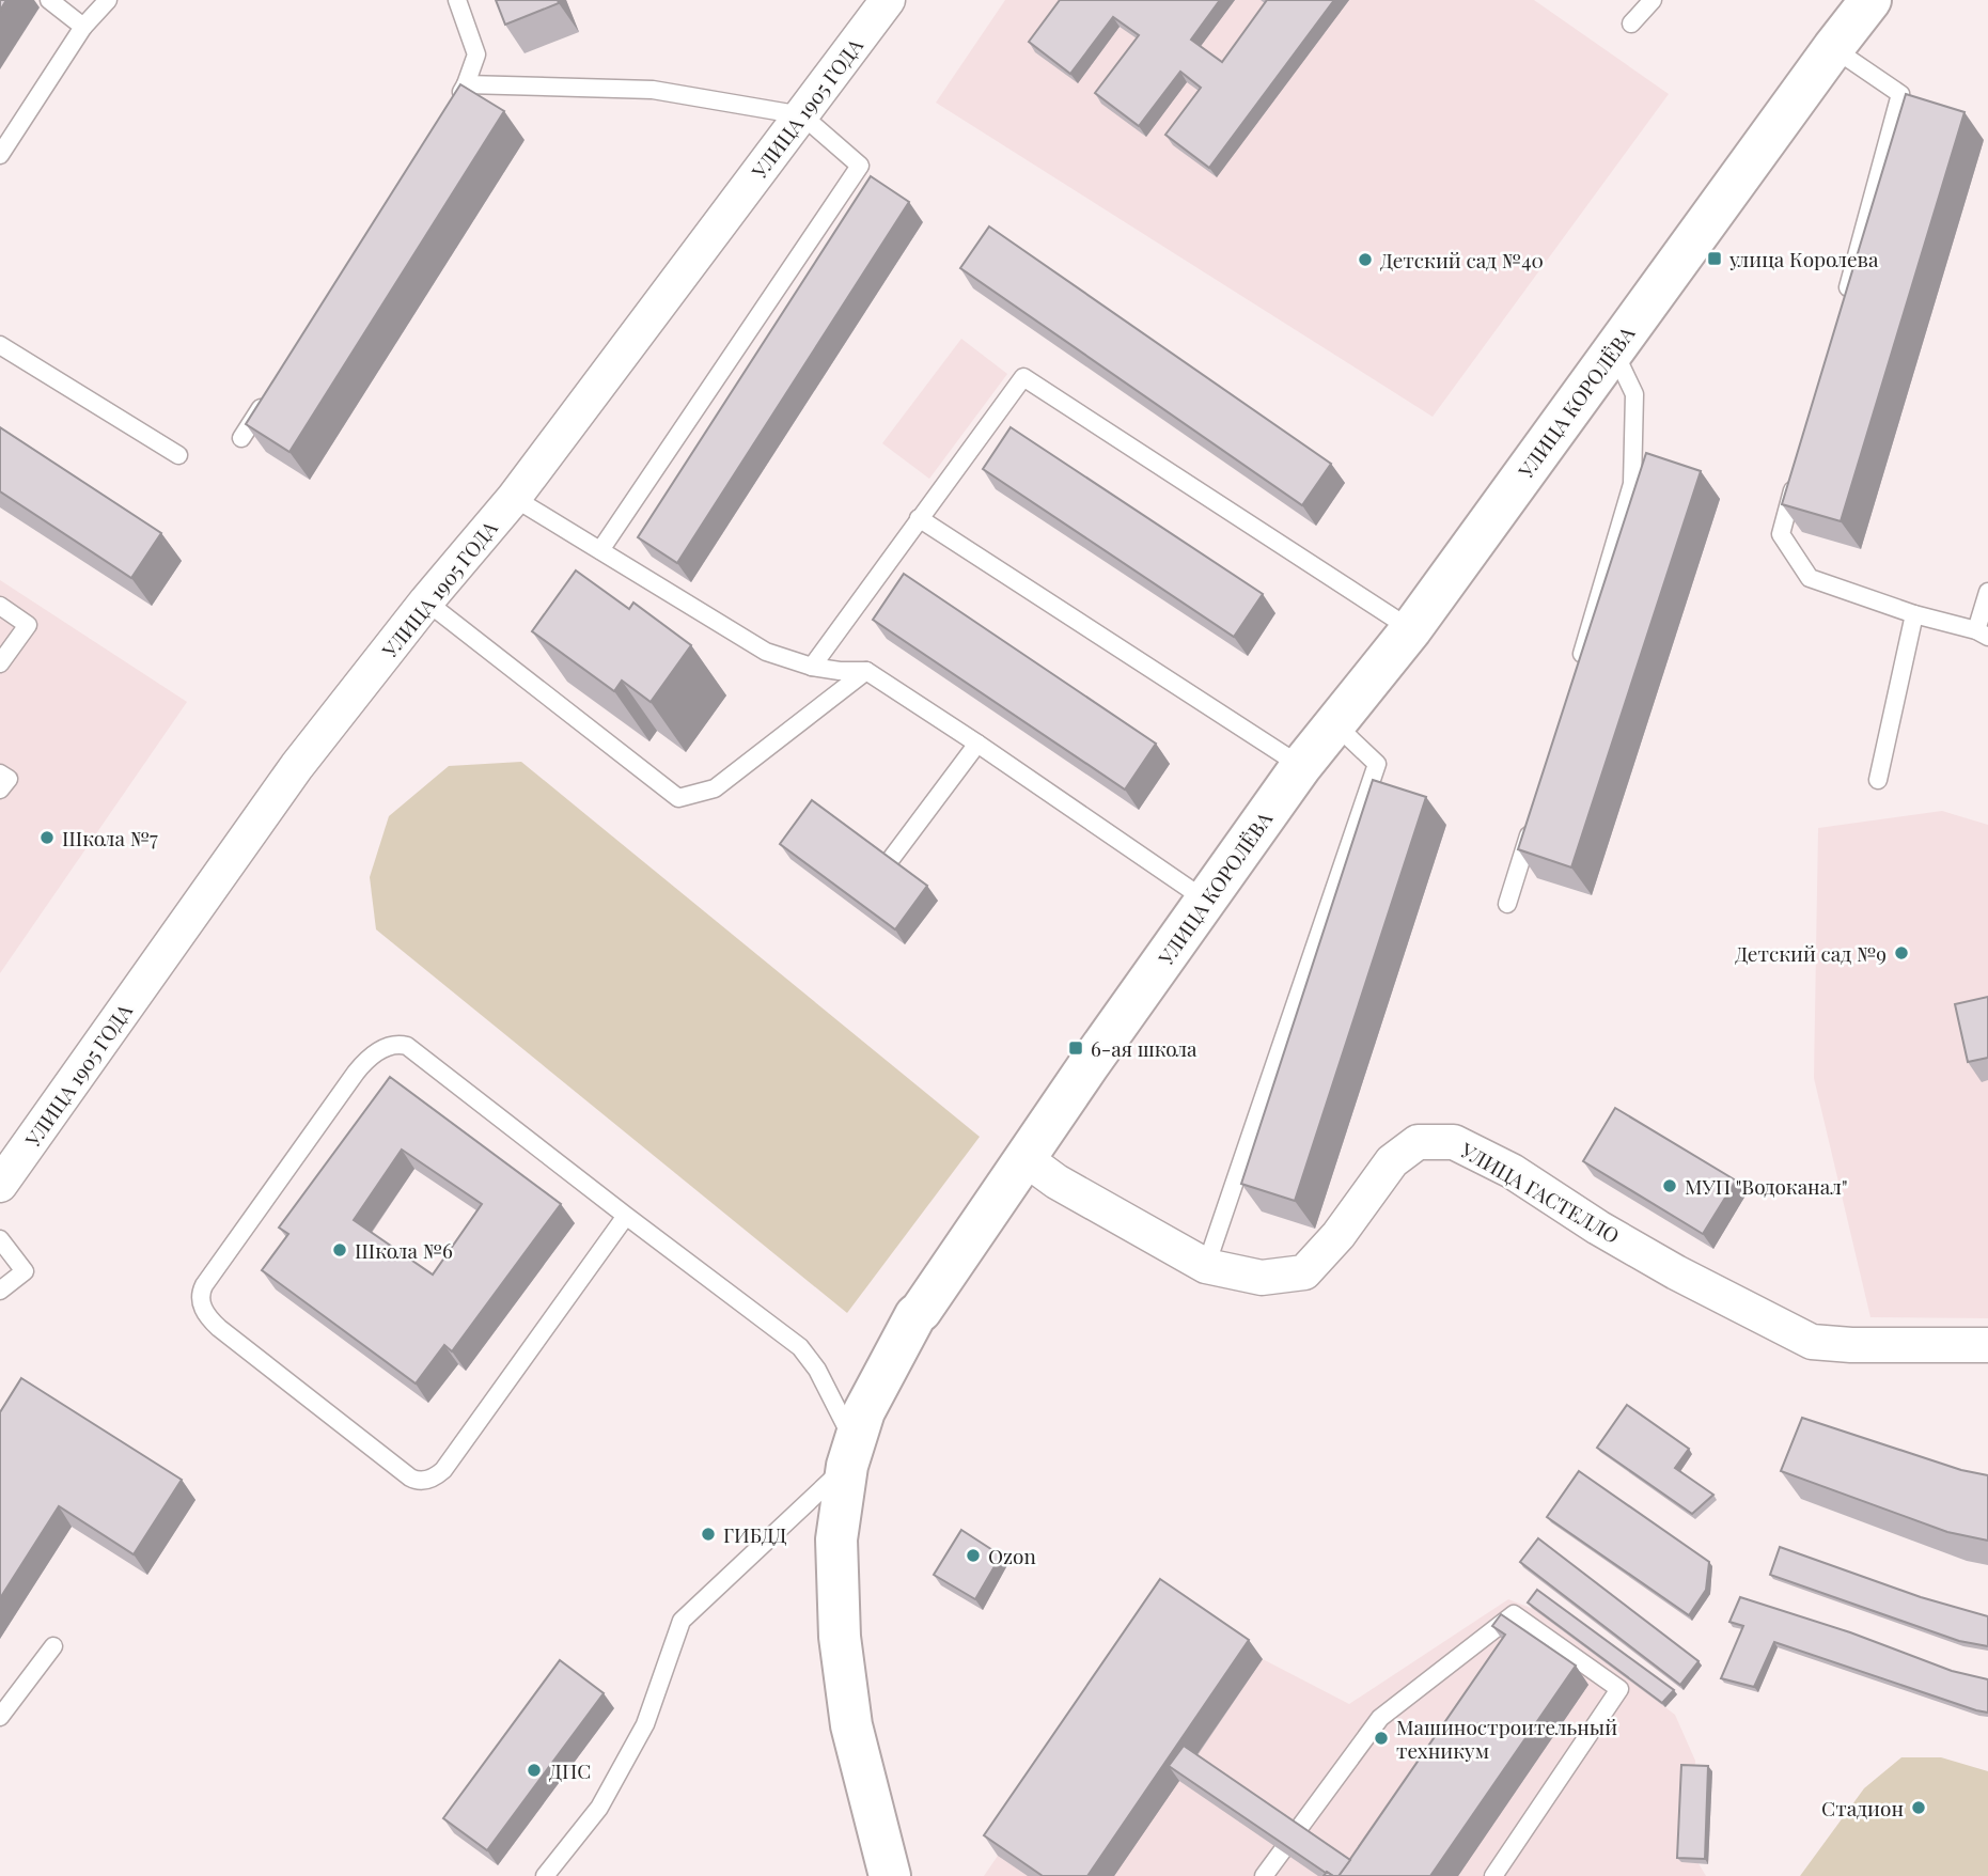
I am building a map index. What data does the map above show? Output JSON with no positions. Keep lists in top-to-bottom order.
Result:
{
  "streets": {
    "main road": ["УЛИЦА КОРОЛЁВА"],
    "street": ["УЛИЦА 1905 ГОДА", "УЛИЦА ГАСТЕЛЛО"]
  },
  "crossings": [
    ["УЛИЦА КОРОЛЁВА", "УЛИЦА ГАСТЕЛЛО"]
  ],
  "places": {
    "transit": ["улица Королева", "6-ая школа"],
    "other": [
      "Детский сад №40",
      "Школа №7",
      "Детский сад №9",
      "МУП \"Водоканал\"",
      "Школа №6",
      "ГИБДД",
      "Ozon",
      "Машиностроительный техникум",
      "ДПС",
      "Стадион"
    ]
  }
}
